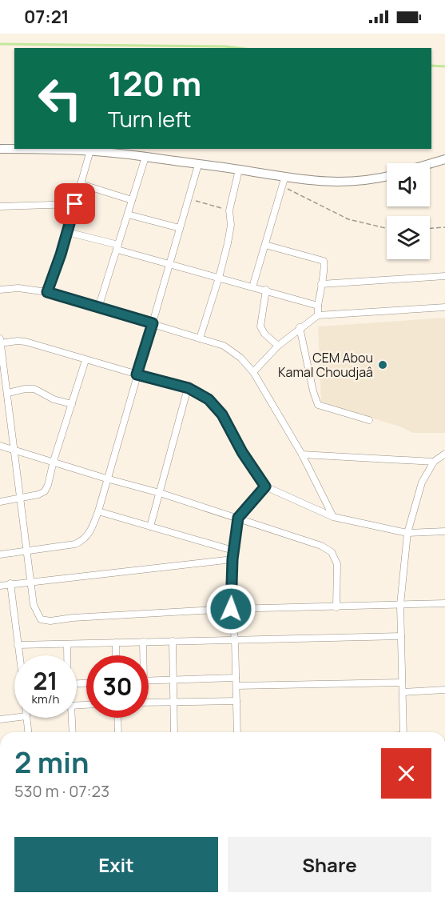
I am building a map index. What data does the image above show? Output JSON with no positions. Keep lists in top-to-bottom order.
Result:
{
  "places": ["CEM Abou Kamal Choudjaâ"],
  "page": {
    "status": "07:21",
    "turn": ["120 m", "Turn left"],
    "speed": "21 km/h",
    "limit": "30",
    "heading": ["2 min", "530 m · 07:23"],
    "buttons": ["Exit", "Share"]
  }
}
